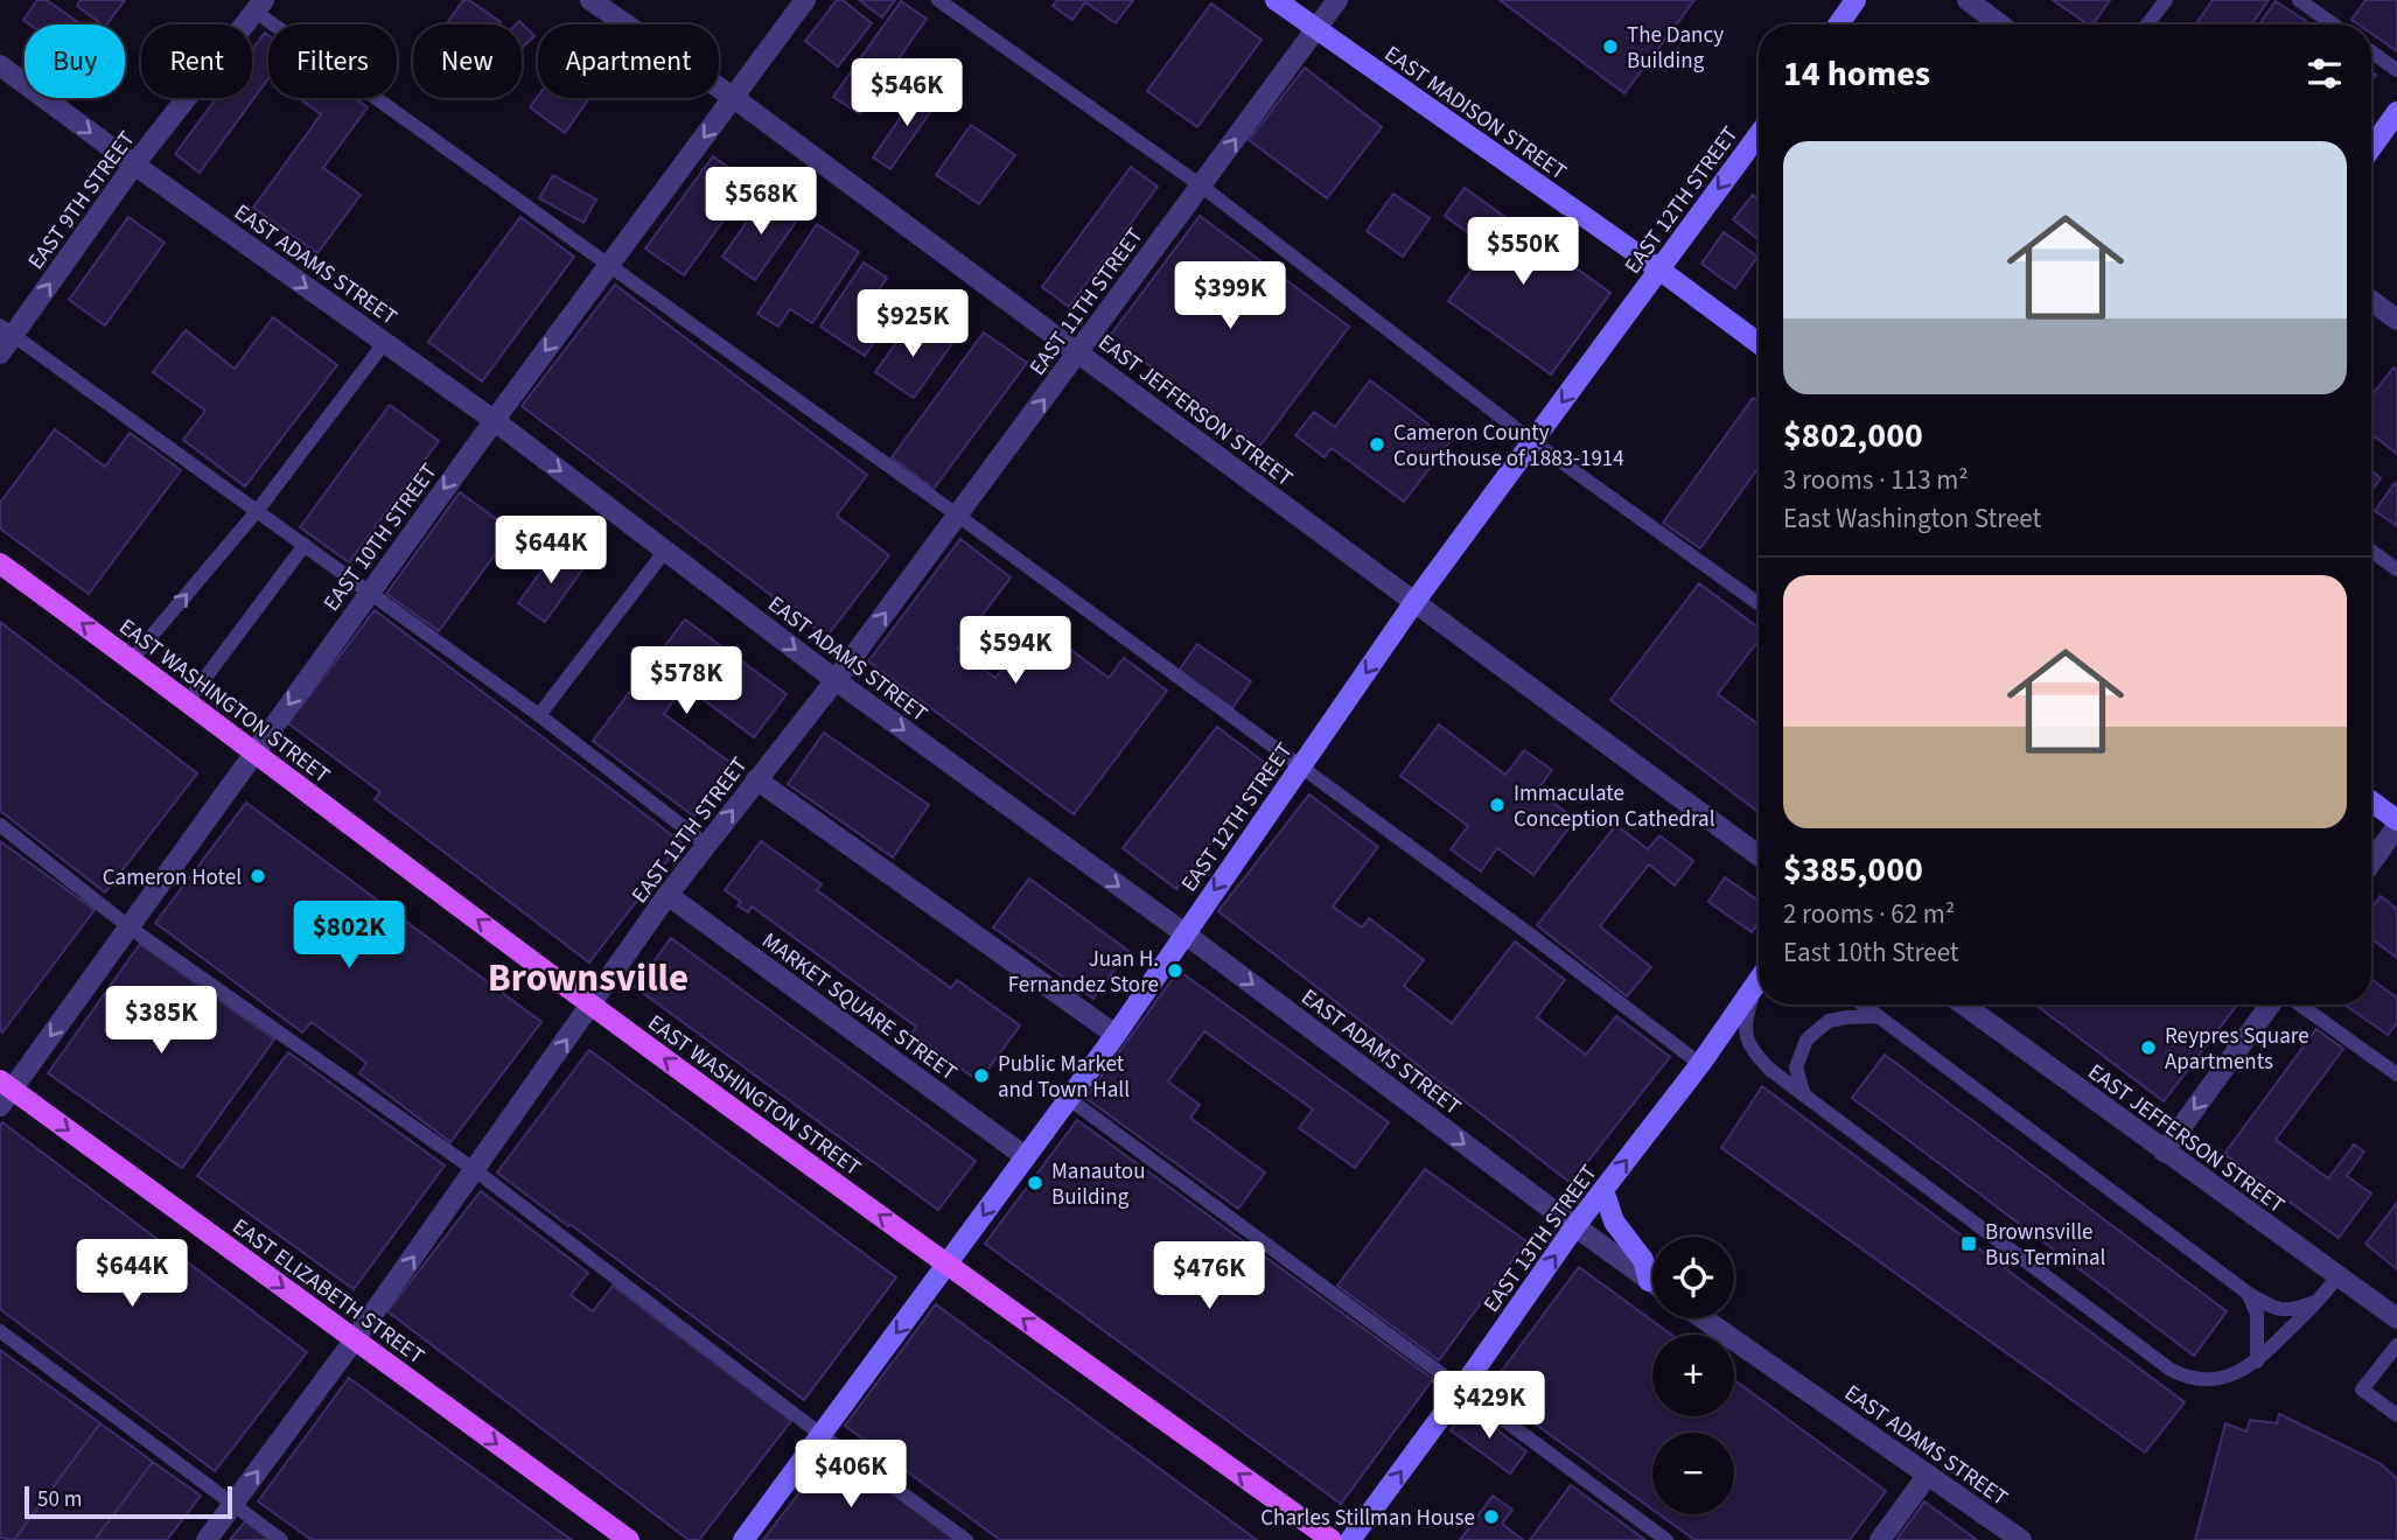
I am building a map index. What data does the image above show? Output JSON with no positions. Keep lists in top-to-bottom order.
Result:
{
  "streets": {
    "main road": [
      "EAST MADISON STREET",
      "EAST 12TH STREET",
      "EAST WASHINGTON STREET",
      "EAST 13TH STREET",
      "EAST ELIZABETH STREET"
    ],
    "street": [
      "EAST 9TH STREET",
      "EAST ADAMS STREET",
      "EAST 11TH STREET",
      "EAST JEFFERSON STREET",
      "EAST 10TH STREET",
      "MARKET SQUARE STREET"
    ]
  },
  "crossings": [
    ["EAST MADISON STREET", "EAST 12TH STREET"],
    ["EAST MADISON STREET", "EAST 11TH STREET"],
    ["EAST 9TH STREET", "EAST ADAMS STREET"],
    ["EAST 12TH STREET", "EAST ADAMS STREET"],
    ["EAST 12TH STREET", "EAST JEFFERSON STREET"],
    ["EAST 12TH STREET", "EAST WASHINGTON STREET"],
    ["EAST 12TH STREET", "MARKET SQUARE STREET"],
    ["EAST ADAMS STREET", "EAST 11TH STREET"],
    ["EAST ADAMS STREET", "EAST 10TH STREET"],
    ["EAST ADAMS STREET", "EAST 13TH STREET"],
    ["EAST 11TH STREET", "EAST JEFFERSON STREET"],
    ["EAST 11TH STREET", "EAST WASHINGTON STREET"],
    ["EAST 11TH STREET", "MARKET SQUARE STREET"],
    ["EAST 11TH STREET", "EAST ELIZABETH STREET"],
    ["EAST JEFFERSON STREET", "EAST 10TH STREET"],
    ["EAST 10TH STREET", "EAST WASHINGTON STREET"],
    ["EAST 10TH STREET", "EAST ELIZABETH STREET"]
  ],
  "one_way": [
    "EAST 9TH STREET",
    "EAST 12TH STREET",
    "EAST ADAMS STREET",
    "EAST 11TH STREET",
    "EAST 10TH STREET",
    "EAST WASHINGTON STREET",
    "EAST 13TH STREET",
    "EAST ELIZABETH STREET"
  ],
  "districts": ["Brownsville"],
  "places": {
    "other": [
      "The Dancy Building",
      "Cameron County Courthouse of 1883-1914",
      "Immaculate Conception Cathedral",
      "Cameron Hotel",
      "Juan H. Fernandez Store",
      "Reypres Square Apartments",
      "Public Market and Town Hall",
      "Manautou Building",
      "Charles Stillman House"
    ],
    "transit": ["Brownsville Bus Terminal"]
  },
  "scale_bar": "50 m",
  "page": {
    "chip": [
      "Buy",
      "Rent",
      "Filters",
      "New",
      "Apartment"
    ],
    "heading": "14 homes",
    "price": [
      "$546K",
      "$568K",
      "$550K",
      "$399K",
      "$925K",
      "$644K",
      "$594K",
      "$578K",
      "$802K",
      "$385K",
      "$644K",
      "$476K",
      "$429K",
      "$406K"
    ],
    "list": [
      {
        "name": "$802,000",
        "note": "3 rooms · 113 m² · East Washington Street"
      },
      {
        "name": "$385,000",
        "note": "2 rooms · 62 m² · East 10th Street"
      }
    ],
    "map_buttons": ["+", "−"],
    "scale": "50 m"
  }
}
